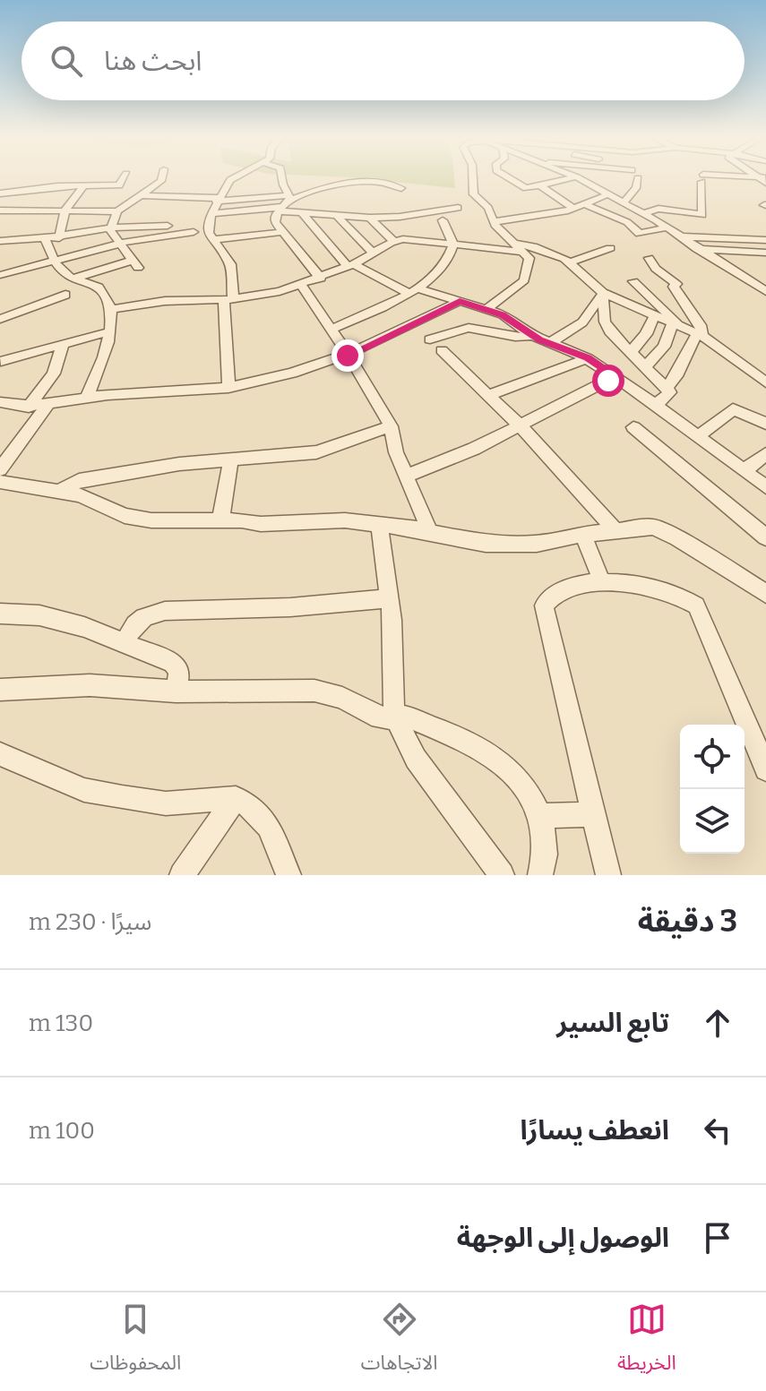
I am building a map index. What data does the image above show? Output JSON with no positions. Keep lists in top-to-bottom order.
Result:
{
  "page": {
    "search": "ابحث هنا",
    "heading": ["3 دقيقة", "سيرًا · 230 m"],
    "list": [
      ["تابع السير", "130 m"],
      ["انعطف يسارًا", "100 m"],
      "الوصول إلى الوجهة"
    ],
    "nav": ["الخريطة", "الاتجاهات", "المحفوظات"]
  }
}
